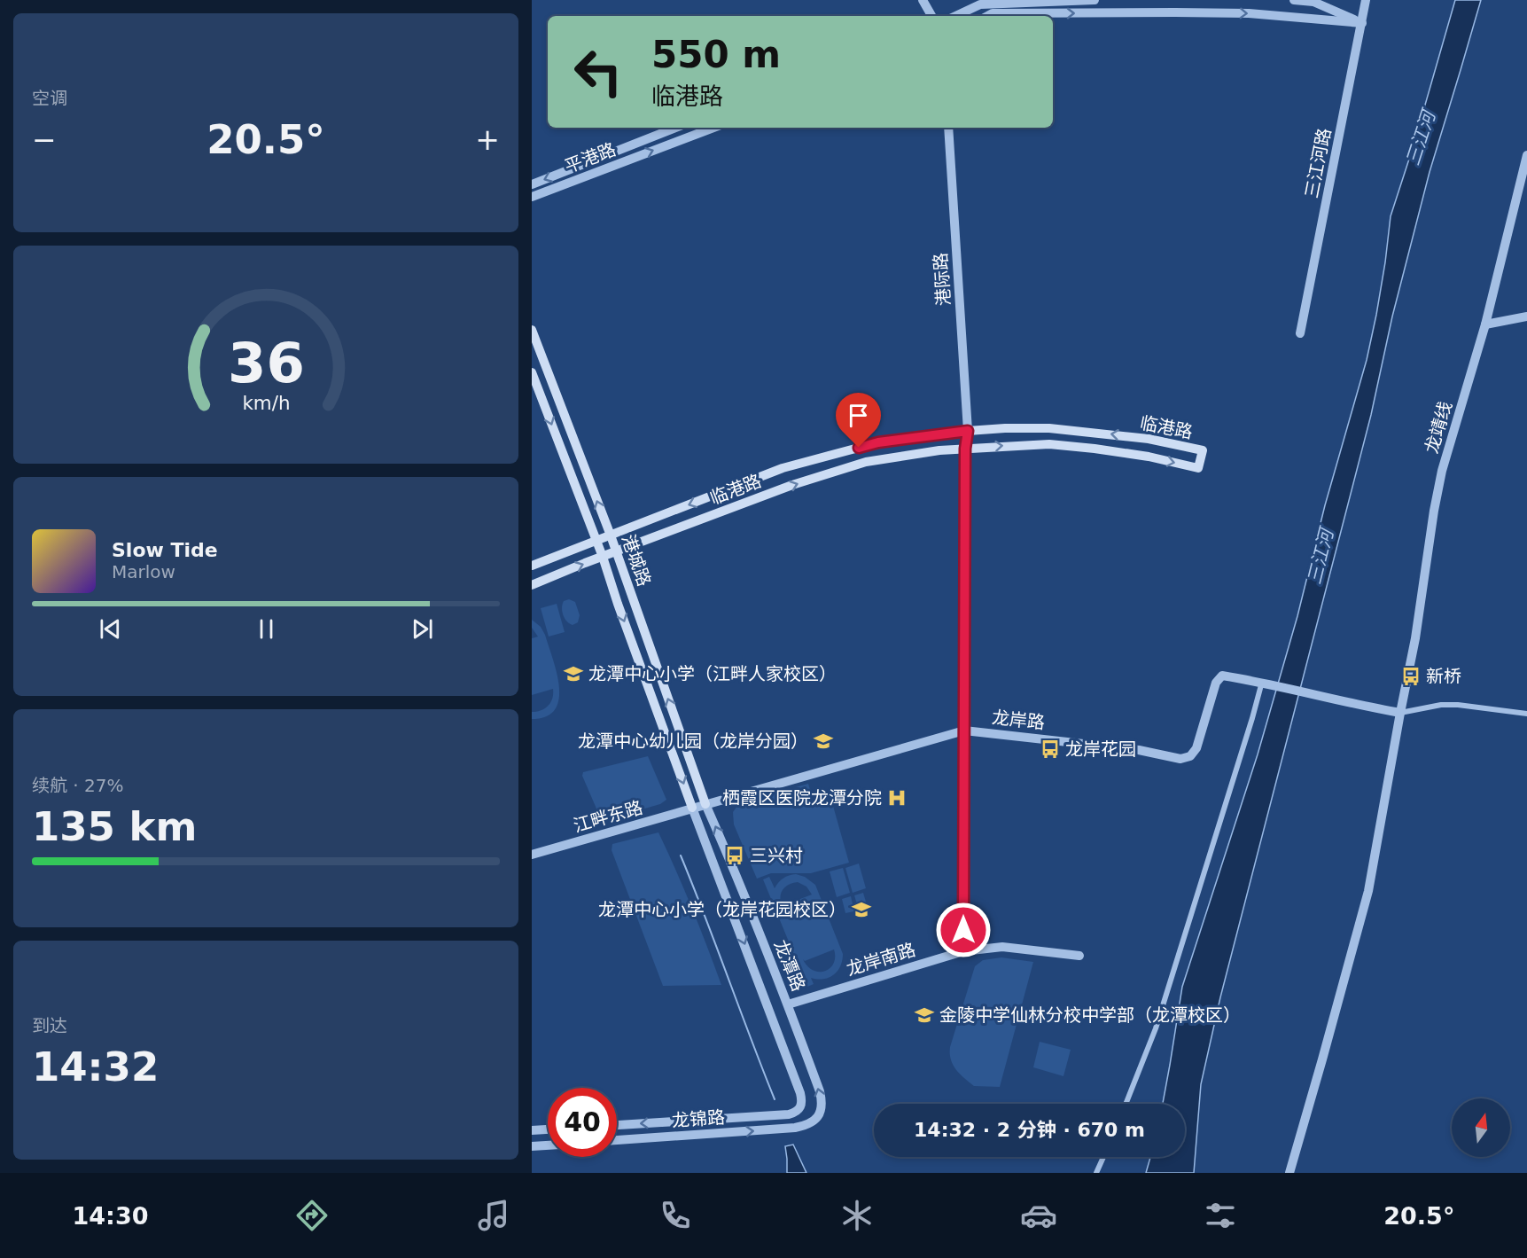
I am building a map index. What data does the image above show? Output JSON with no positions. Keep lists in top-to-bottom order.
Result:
{
  "streets": {
    "main road": ["临港路", "港城路"],
    "street": [
      "平港路",
      "三江河路",
      "港际路",
      "龙靖线",
      "龙岸路",
      "江畔东路",
      "龙岸南路",
      "龙潭路",
      "龙锦路"
    ]
  },
  "crossings": [
    ["港际路", "临港路"],
    ["港际路", "龙岸路"],
    ["港际路", "龙岸南路"],
    ["临港路", "港城路"],
    ["港城路", "龙岸路"],
    ["港城路", "江畔东路"],
    ["港城路", "龙潭路"],
    ["龙岸路", "江畔东路"],
    ["龙岸路", "龙潭路"],
    ["江畔东路", "龙潭路"],
    ["龙岸南路", "龙潭路"],
    ["龙潭路", "龙锦路"]
  ],
  "water": ["三江河"],
  "places": {
    "school or university": [
      "龙潭中心小学（江畔人家校区）",
      "龙潭中心幼儿园（龙岸分园）",
      "龙潭中心小学（龙岸花园校区）",
      "金陵中学仙林分校中学部（龙潭校区）"
    ],
    "bus stop": ["新桥", "龙岸花园", "三兴村"],
    "hospital": ["栖霞区医院龙潭分院"]
  },
  "north": "top",
  "page": {
    "tile": [
      "空调",
      ["续航 · 27%", "135 km"],
      ["到达", "14:32"]
    ],
    "turn": ["550 m", "临港路"],
    "heat": ["−", "20.5°", "+"],
    "song": ["Slow Tide", "Marlow"],
    "limit": "40",
    "trip": "14:32 · 2 分钟 · 670 m",
    "tabs": ["14:30", "20.5°"],
    "gauge": ["36", "km/h"]
  }
}
